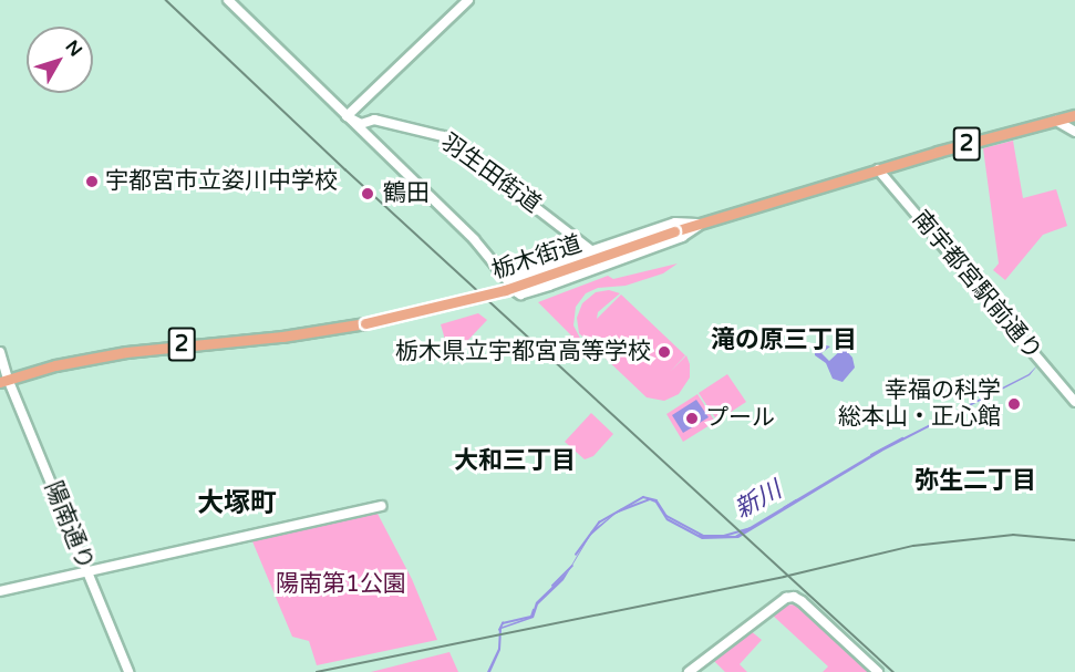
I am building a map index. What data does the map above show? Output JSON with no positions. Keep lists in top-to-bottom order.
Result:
{
  "streets": {
    "main road": ["2", "栃木街道"],
    "street": ["羽生田街道", "南宇都宮駅前通り", "陽南通り"]
  },
  "crossings": [
    ["栃木街道", "南宇都宮駅前通り"],
    ["栃木街道", "陽南通り"]
  ],
  "districts": [
    "滝の原三丁目",
    "大和三丁目",
    "弥生二丁目",
    "大塚町"
  ],
  "water": ["新川"],
  "parks": ["陽南第1公園"],
  "places": [
    "宇都宮市立姿川中学校",
    "鶴田",
    "栃木県立宇都宮高等学校",
    "幸福の科学 総本山・正心館",
    "プール"
  ],
  "north": "top right"
}
